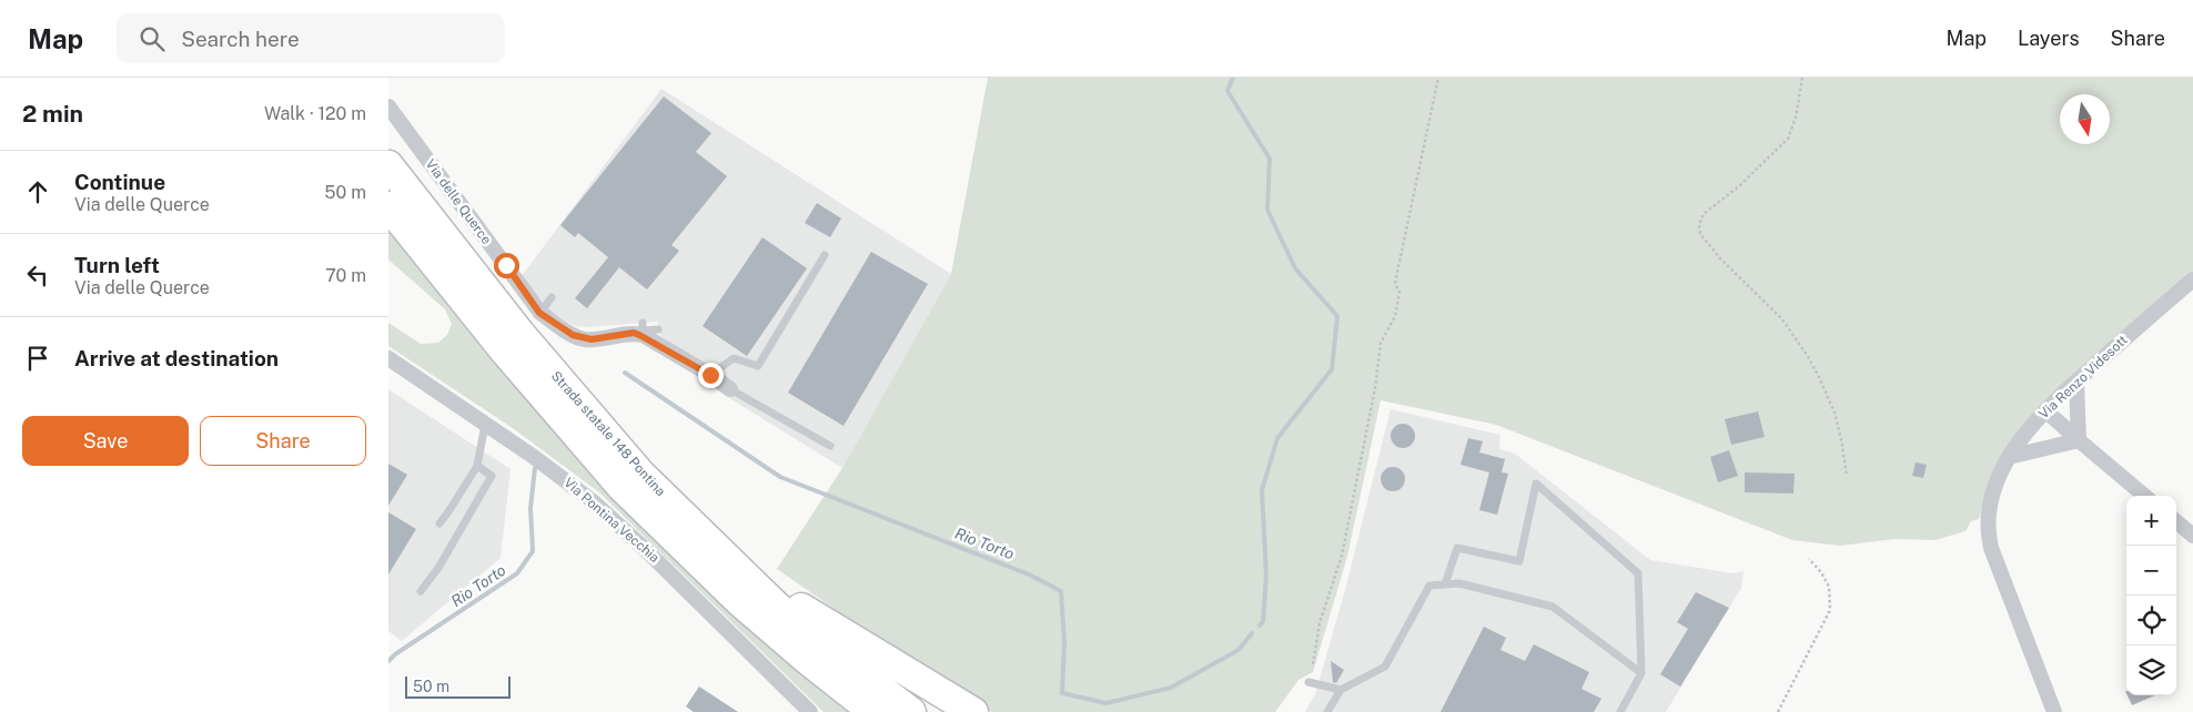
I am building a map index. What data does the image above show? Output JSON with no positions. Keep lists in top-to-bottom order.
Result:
{
  "streets": {
    "highway": ["Strada statale 148 Pontina"],
    "street": ["Via delle Querce", "Via Renzo Videsott", "Via Pontina Vecchia"]
  },
  "water": ["Rio Torto"],
  "scale_bar": "50 m",
  "north": "bottom",
  "page": {
    "header": "Map",
    "search": "Search here",
    "nav": ["Map", "Layers", "Share"],
    "heading": ["2 min", "Walk · 120 m"],
    "list": [
      ["Continue", "Via delle Querce", "50 m"],
      ["Turn left", "Via delle Querce", "70 m"],
      "Arrive at destination"
    ],
    "buttons": ["Save", "Share"],
    "map_buttons": ["+", "−"],
    "scale": "50 m"
  }
}
